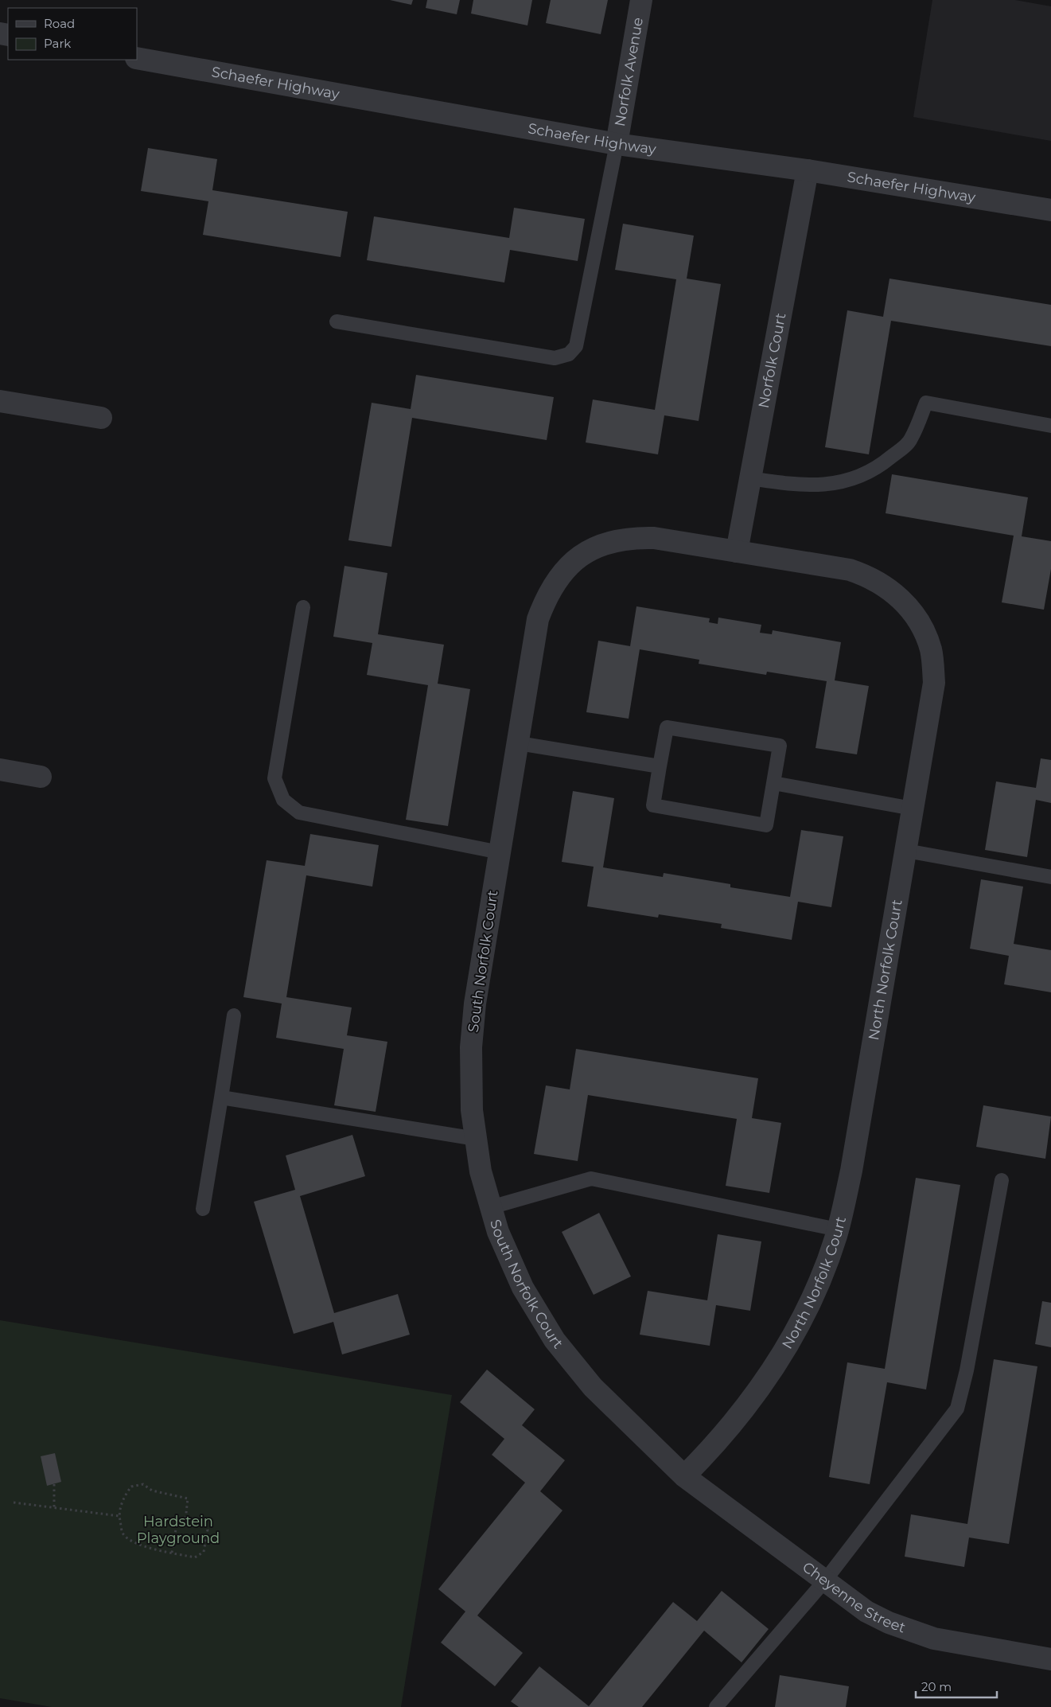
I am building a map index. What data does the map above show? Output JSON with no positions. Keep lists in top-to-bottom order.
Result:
{
  "streets": {
    "street": [
      "Norfolk Avenue",
      "Schaefer Highway",
      "Norfolk Court",
      "South Norfolk Court",
      "North Norfolk Court",
      "Cheyenne Street"
    ]
  },
  "crossings": [
    ["Norfolk Avenue", "Schaefer Highway"],
    ["Schaefer Highway", "Norfolk Court"],
    ["Norfolk Court", "South Norfolk Court"],
    ["Norfolk Court", "North Norfolk Court"],
    ["South Norfolk Court", "North Norfolk Court"],
    ["South Norfolk Court", "Cheyenne Street"],
    ["North Norfolk Court", "Cheyenne Street"]
  ],
  "parks": ["Hardstein Playground"],
  "legend": ["Road", "Park"],
  "scale_bar": "20 m"
}
